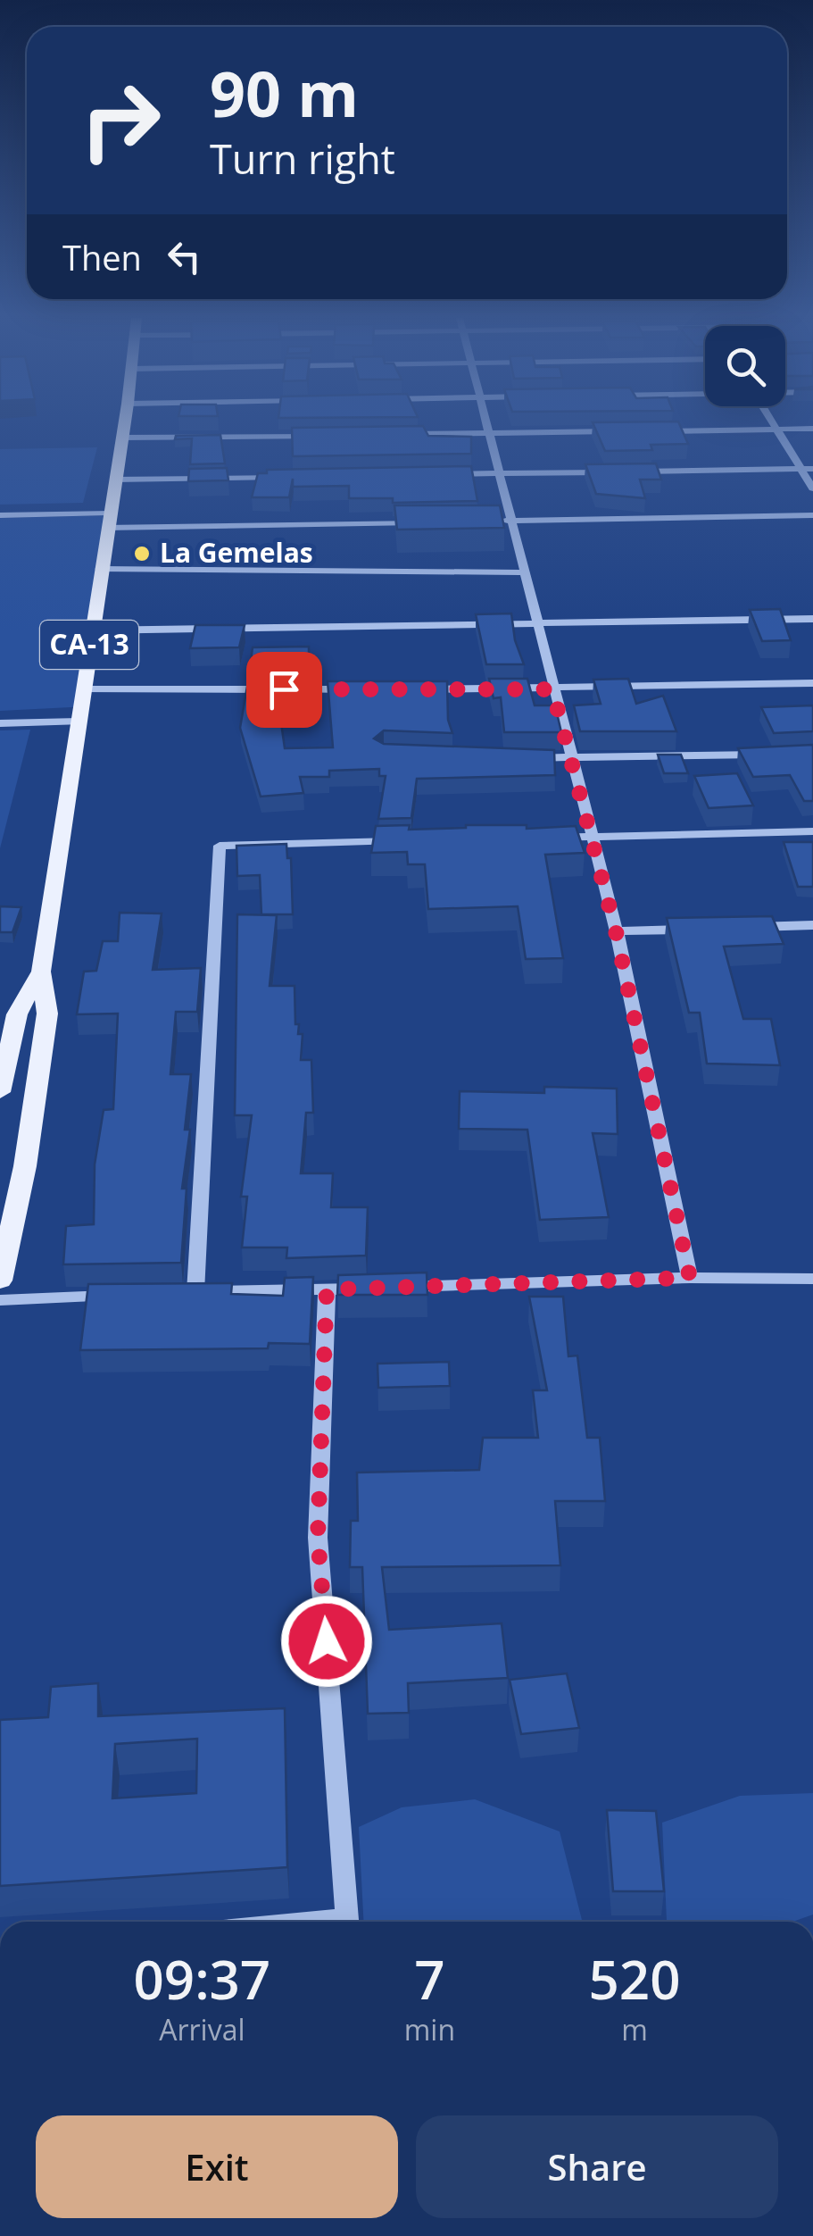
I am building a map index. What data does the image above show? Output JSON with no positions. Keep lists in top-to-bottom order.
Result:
{
  "streets": {
    "main road": ["CA-13"]
  },
  "places": ["La Gemelas"],
  "page": {
    "turn": ["90 m", "Turn right"],
    "then": "Then",
    "eta": [
      "09:37",
      "Arrival",
      "7",
      "min",
      "520",
      "m"
    ],
    "buttons": ["Exit", "Share"]
  }
}
